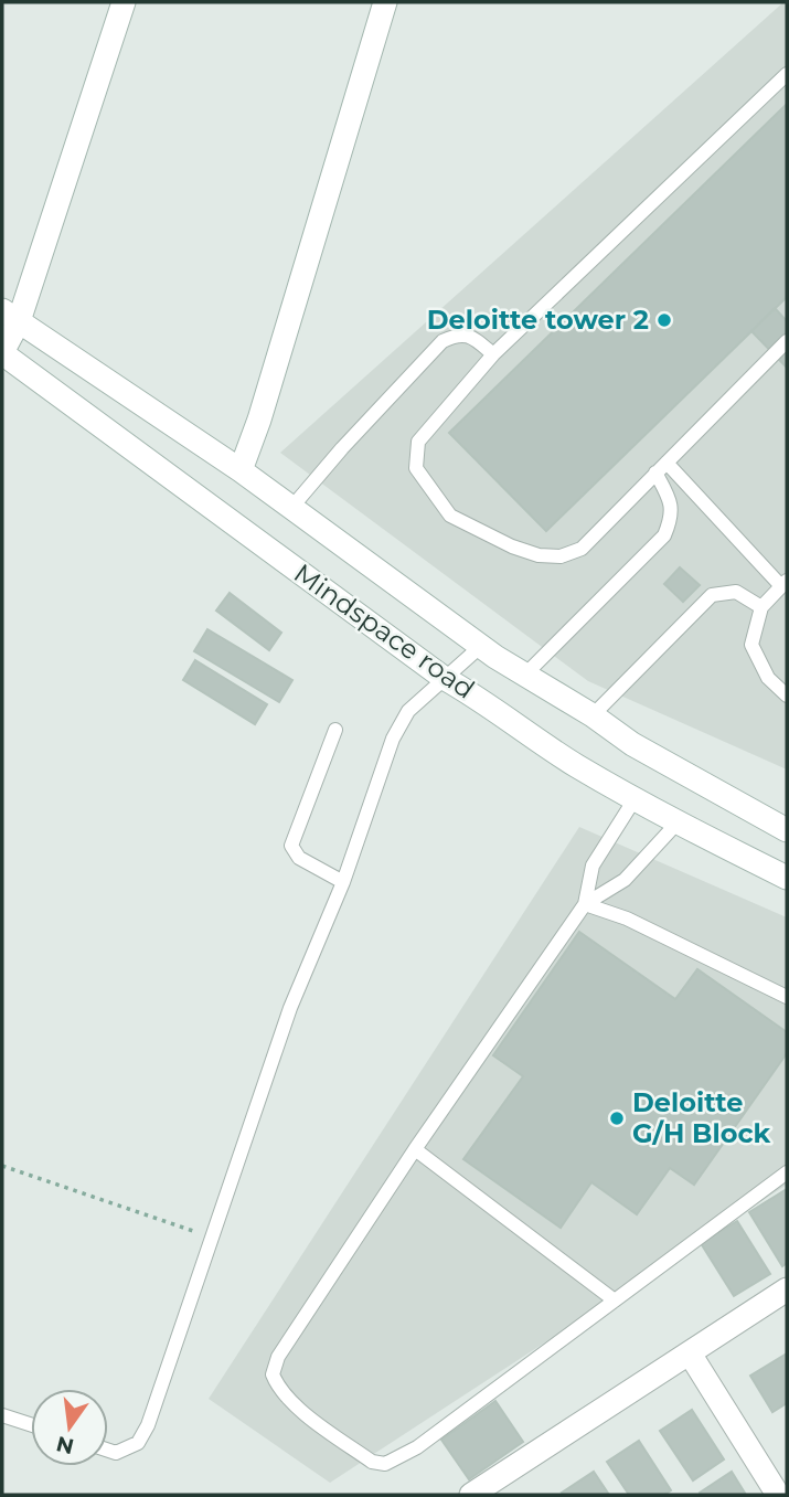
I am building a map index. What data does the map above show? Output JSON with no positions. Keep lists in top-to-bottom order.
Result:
{
  "streets": {
    "main road": ["Mindspace road"]
  },
  "places": ["Deloitte tower 2", "Deloitte G/H Block"],
  "north": "bottom"
}
